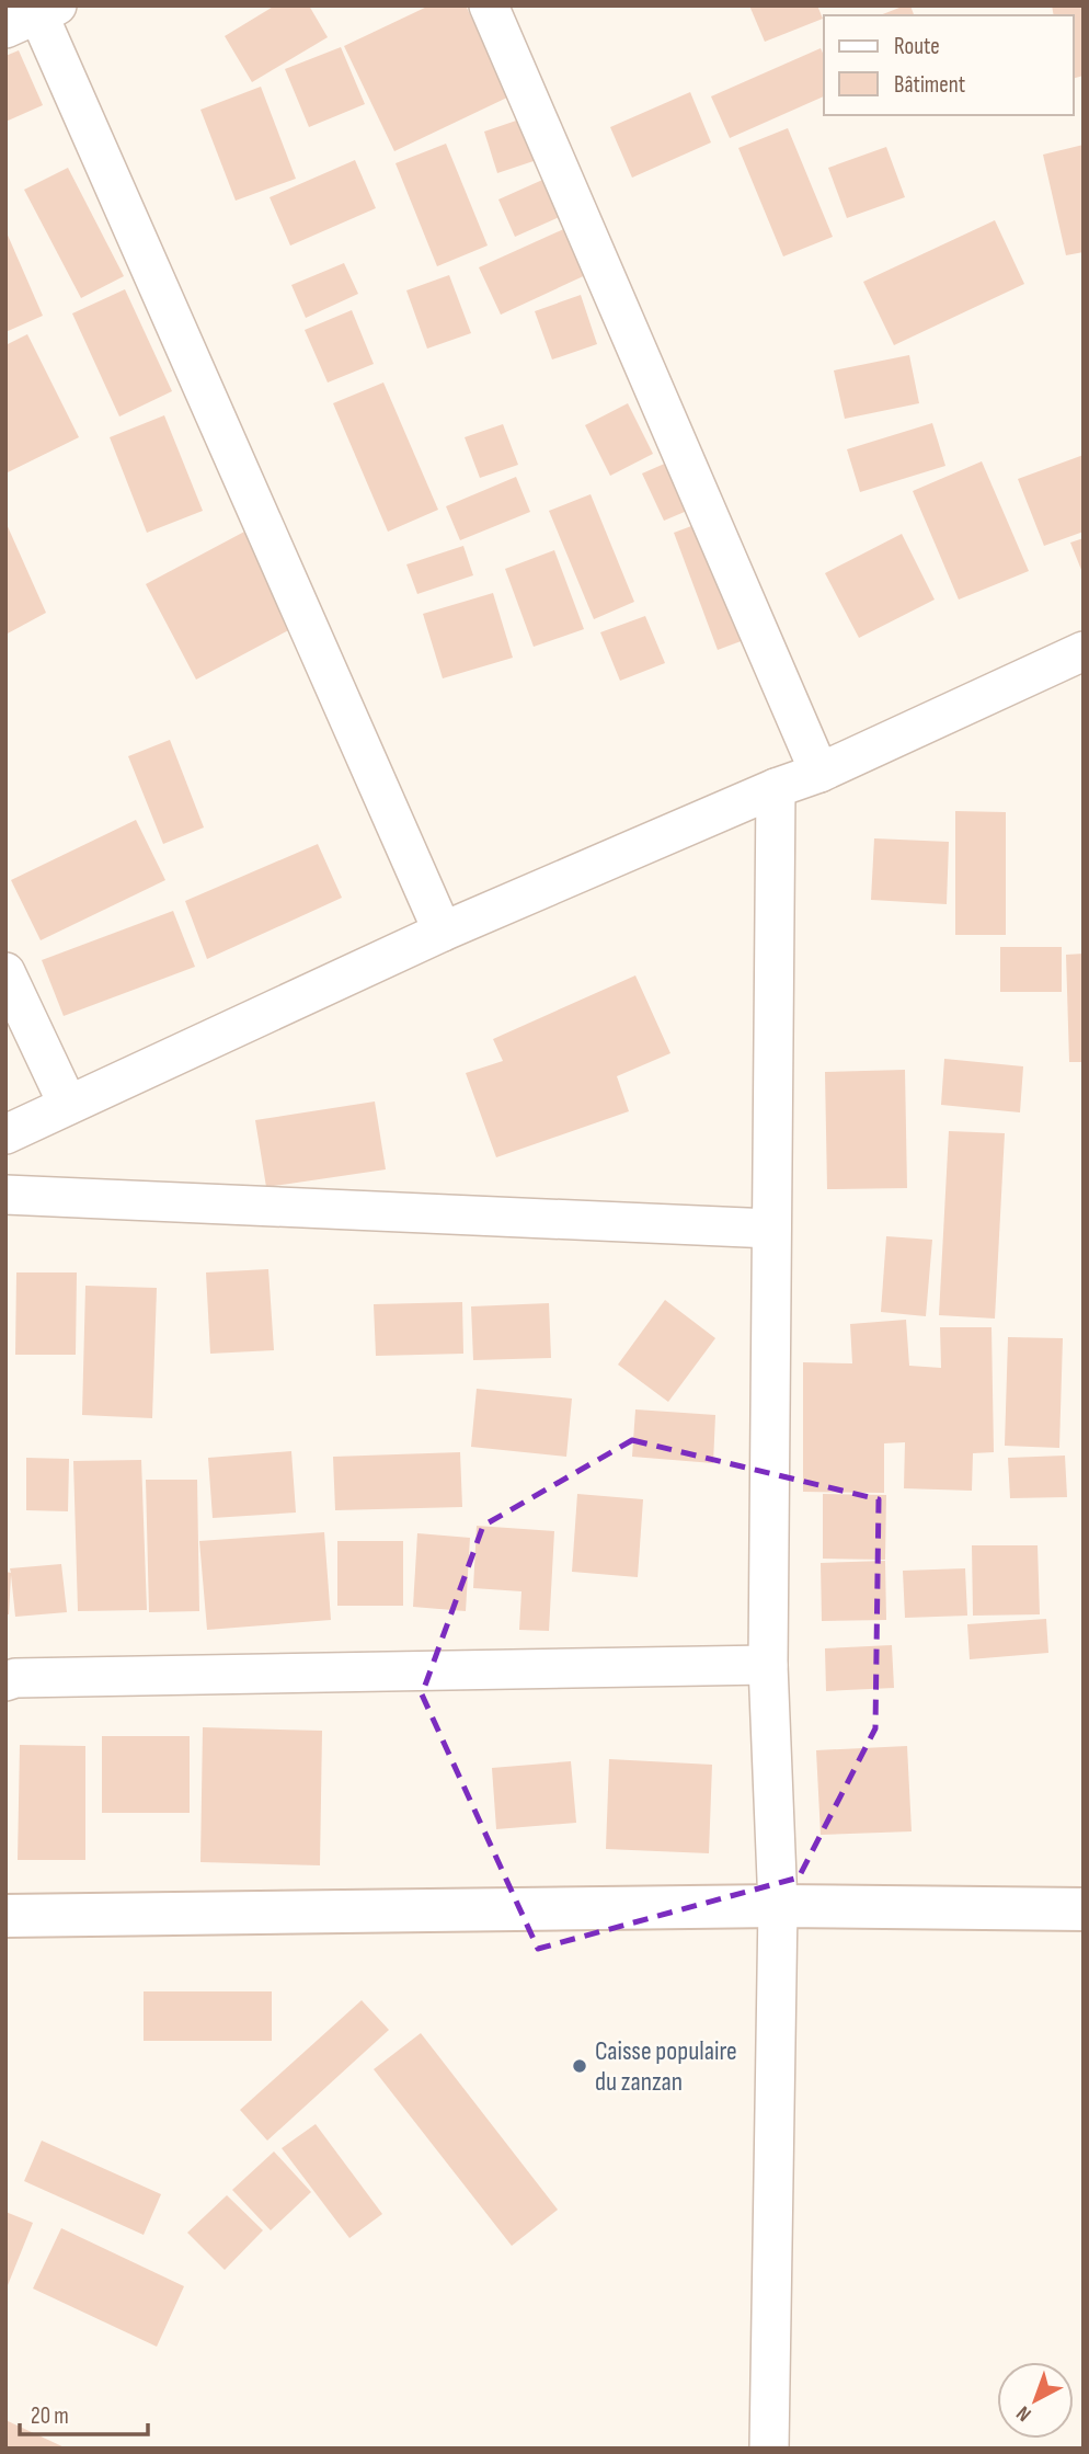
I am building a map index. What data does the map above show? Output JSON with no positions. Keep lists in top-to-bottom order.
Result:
{
  "places": ["Caisse populaire du zanzan"],
  "legend": ["Route", "Bâtiment"],
  "scale_bar": "20 m",
  "north": "bottom left"
}
